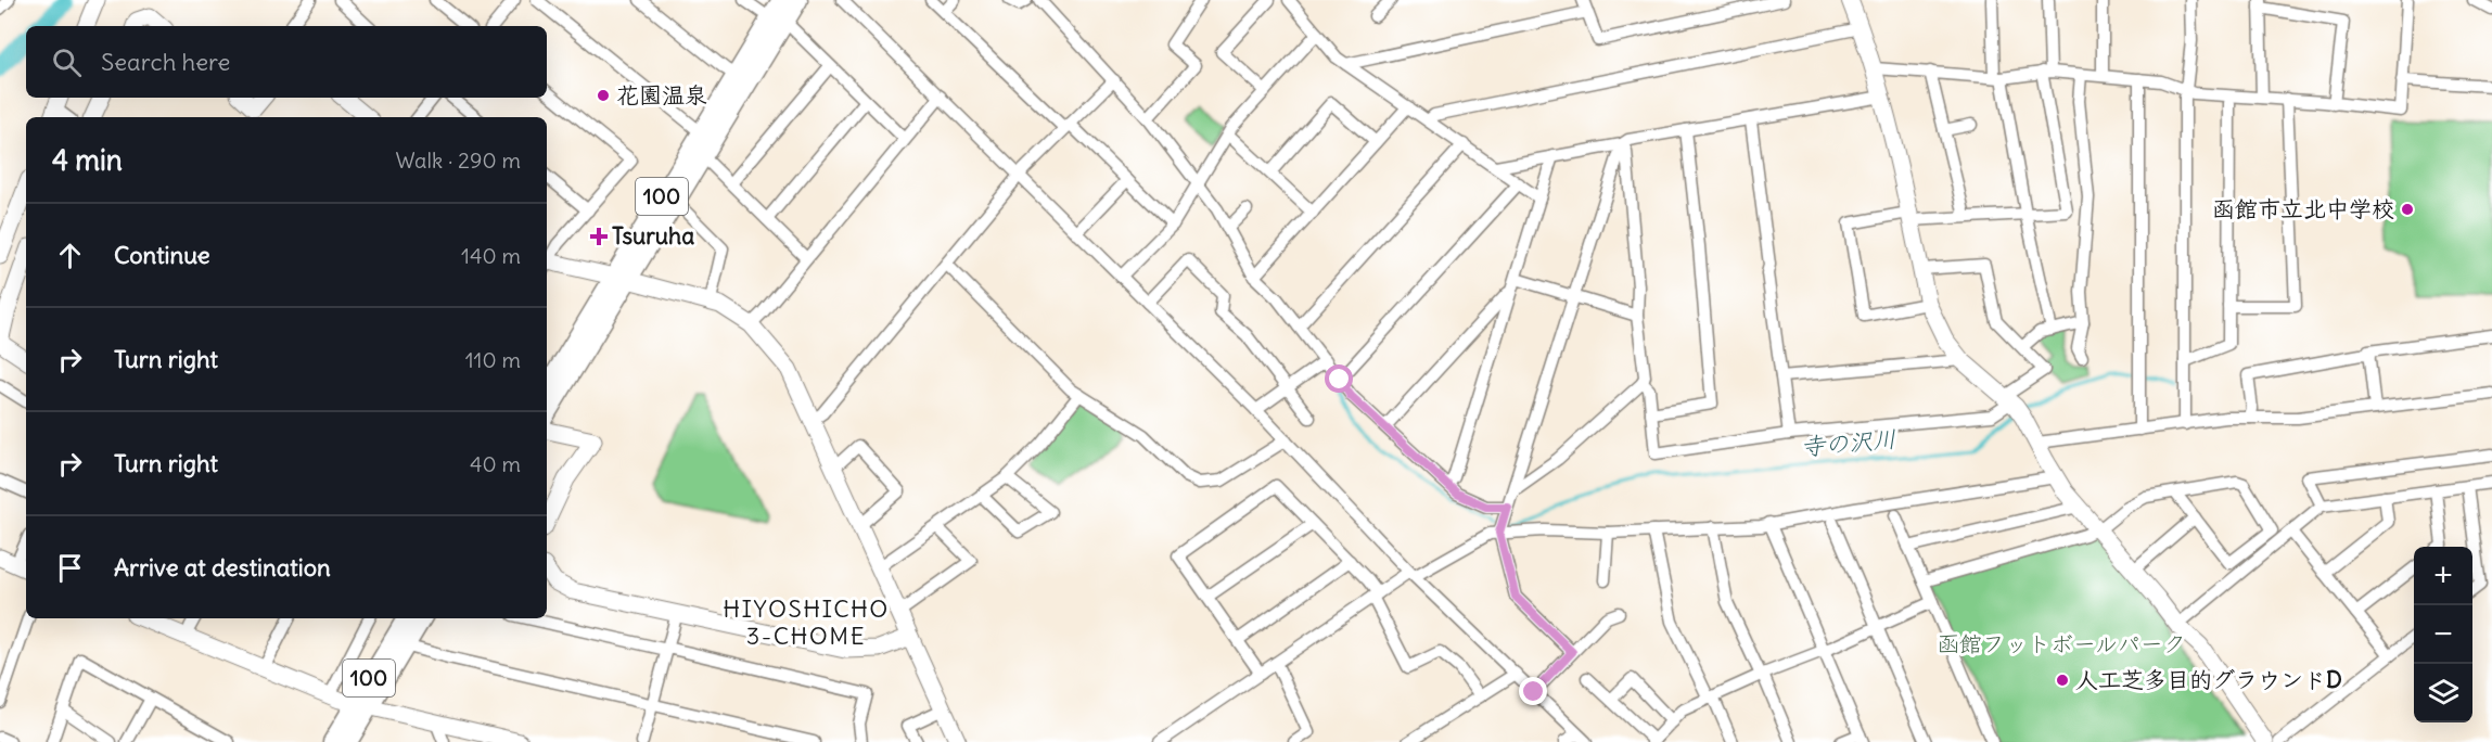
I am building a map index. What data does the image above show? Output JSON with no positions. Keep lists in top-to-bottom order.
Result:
{
  "streets": {
    "main road": ["100"]
  },
  "districts": ["HIYOSHICHO 3-CHOME"],
  "water": ["寺の沢川"],
  "parks": ["函館フットボールパーク"],
  "places": {
    "other": ["花園温泉", "函館市立北中学校", "人工芝多目的グラウンドD"],
    "health": ["Tsuruha"]
  },
  "page": {
    "search": "Search here",
    "heading": ["4 min", "Walk · 290 m"],
    "list": [
      ["Continue", "140 m"],
      ["Turn right", "110 m"],
      ["Turn right", "40 m"],
      "Arrive at destination"
    ],
    "map_buttons": ["+", "−"]
  }
}
